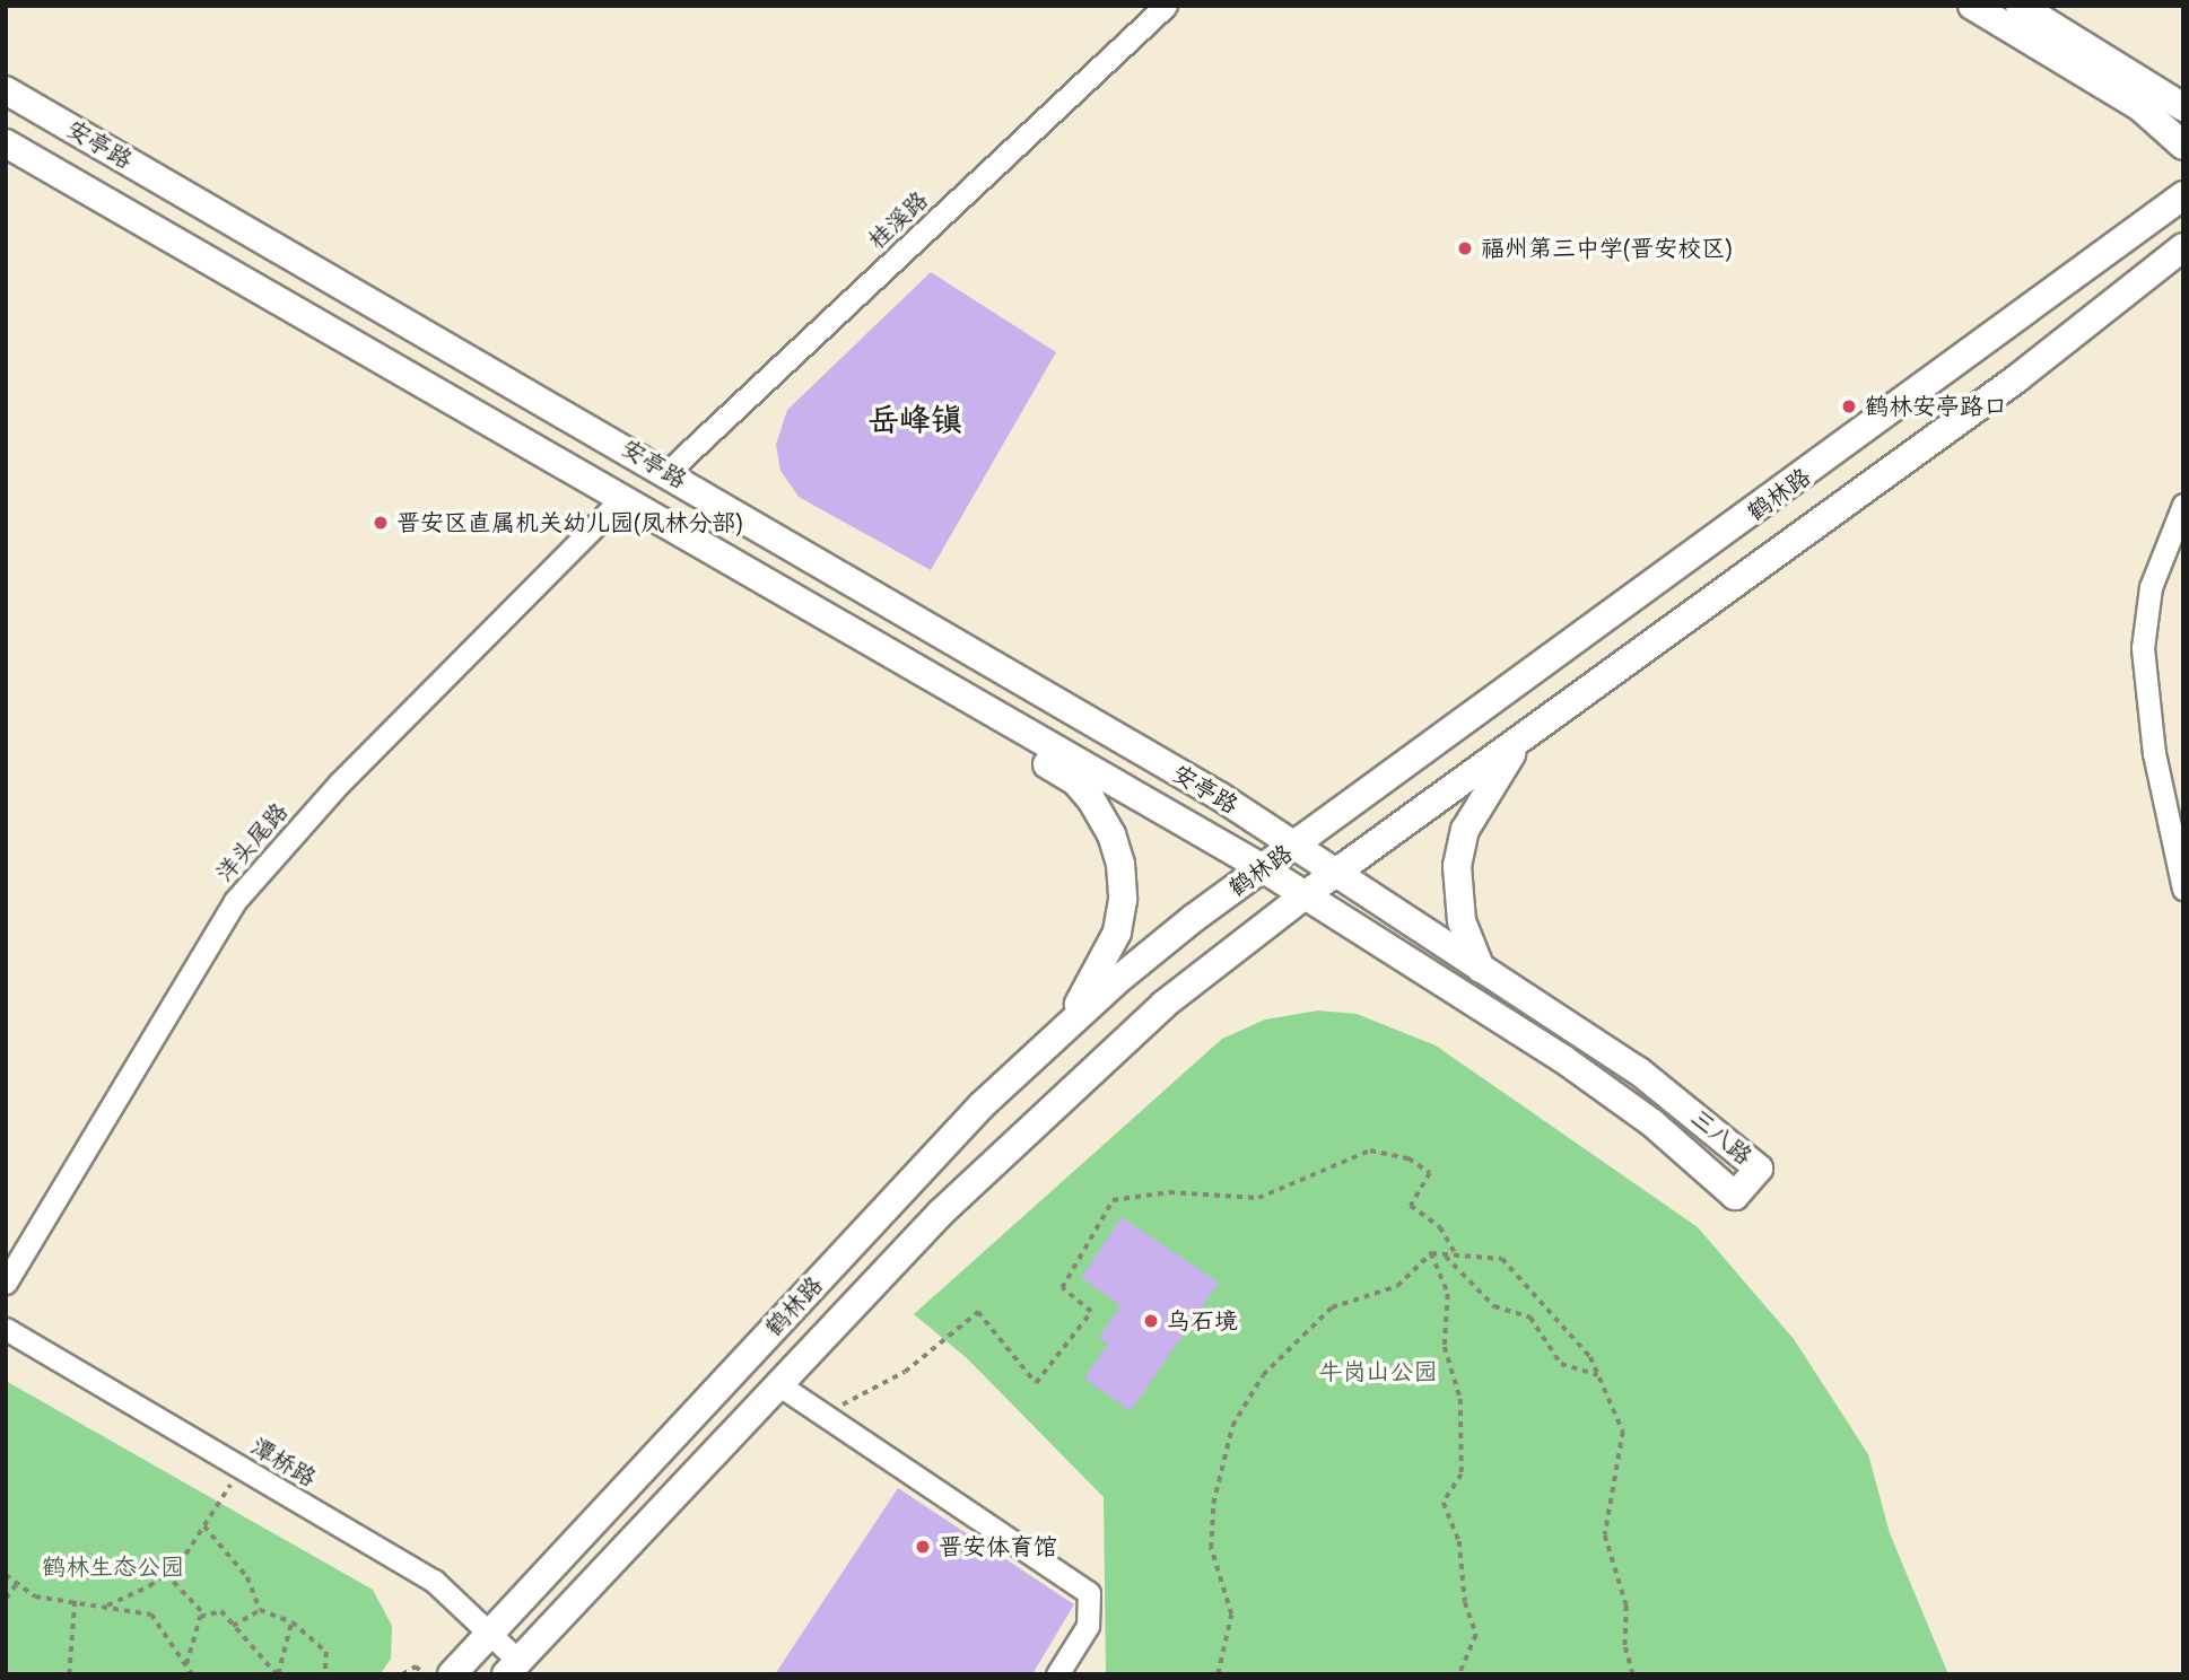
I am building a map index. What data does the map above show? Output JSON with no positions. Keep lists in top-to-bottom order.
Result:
{
  "streets": {
    "main road": ["安亭路", "鹤林路", "三八路"],
    "street": ["桂溪路", "洋头尾路", "潭桥路"]
  },
  "crossings": [
    ["安亭路", "桂溪路"],
    ["安亭路", "鹤林路"],
    ["安亭路", "洋头尾路"],
    ["安亭路", "三八路"],
    ["鹤林路", "三八路"],
    ["鹤林路", "潭桥路"]
  ],
  "districts": ["岳峰镇"],
  "parks": ["牛岗山公园", "鹤林生态公园"],
  "places": [
    "福州第三中学(晋安校区)",
    "鹤林安亭路口",
    "晋安区直属机关幼儿园(凤林分部)",
    "乌石境",
    "晋安体育馆"
  ]
}
